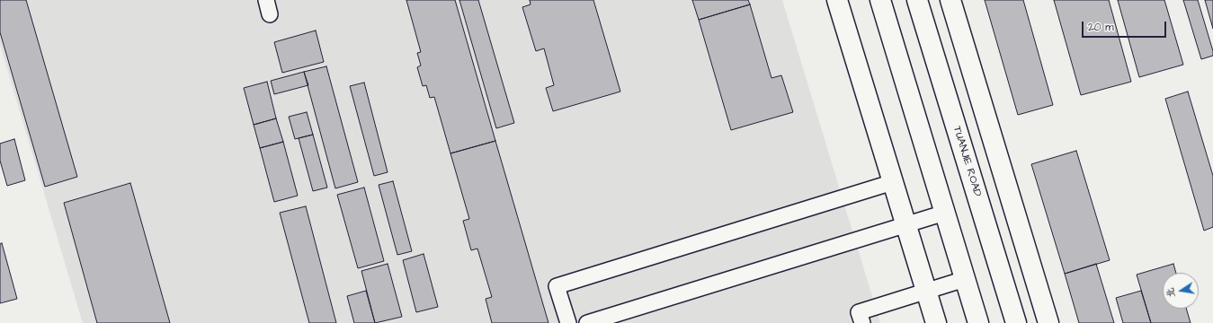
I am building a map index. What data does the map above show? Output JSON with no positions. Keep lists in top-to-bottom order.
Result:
{
  "streets": {
    "street": ["TUANJIE ROAD"]
  },
  "scale_bar": "20 m",
  "north": "left"
}
